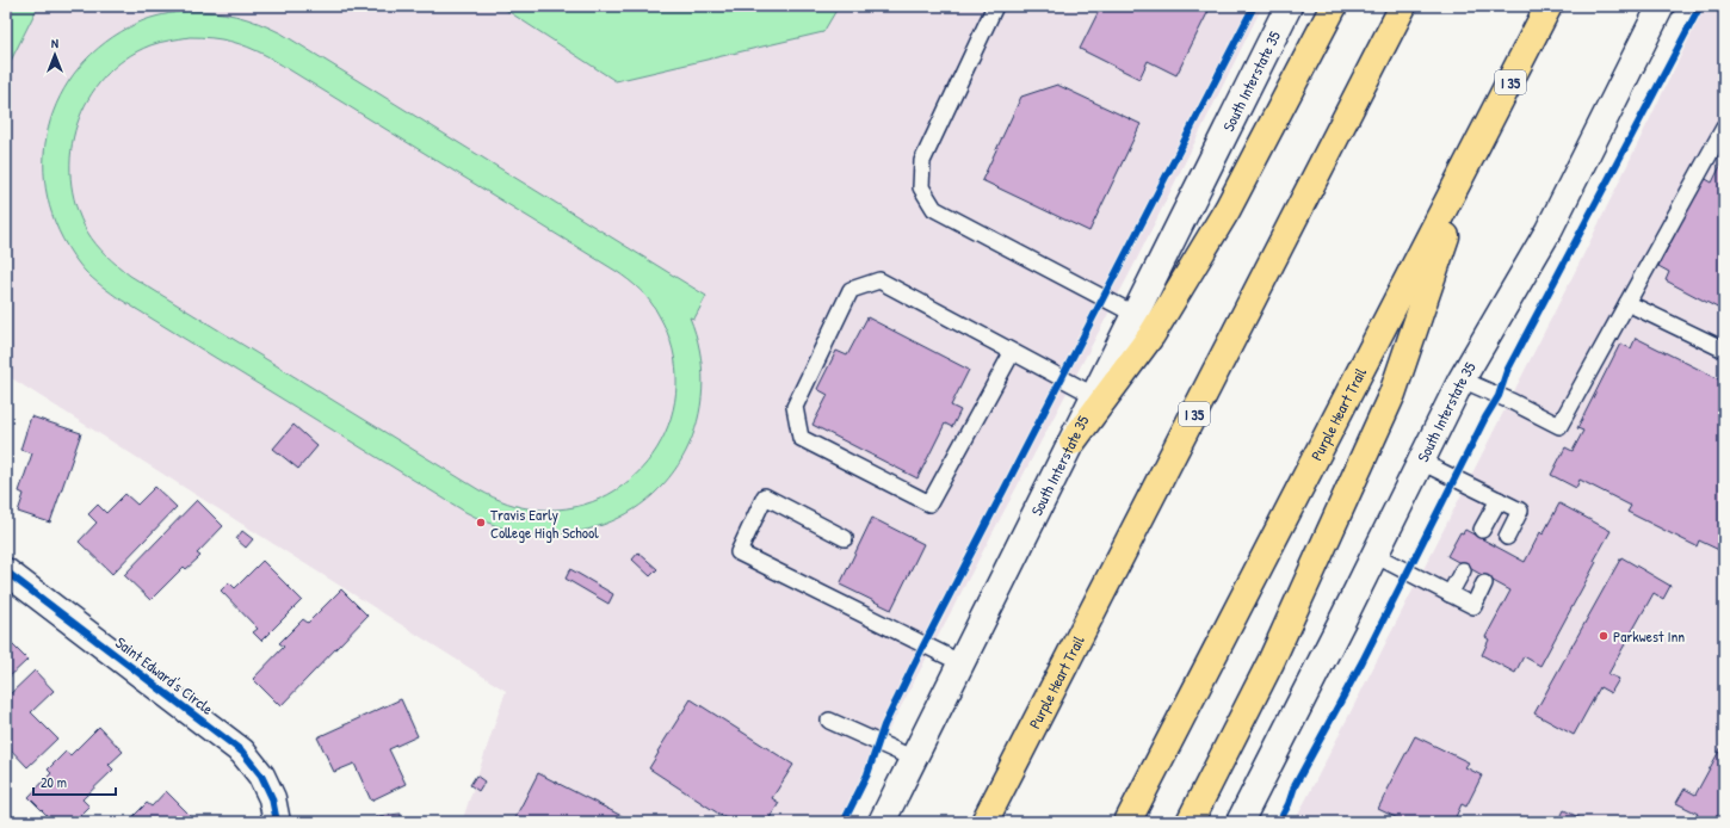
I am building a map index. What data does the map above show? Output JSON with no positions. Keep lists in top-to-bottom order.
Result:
{
  "streets": {
    "highway": ["I 35", "Purple Heart Trail"],
    "main road": ["South Interstate 35", "Saint Edward's Circle"]
  },
  "places": ["Travis Early College High School", "Parkwest Inn"],
  "scale_bar": "20 m",
  "north": "top"
}
